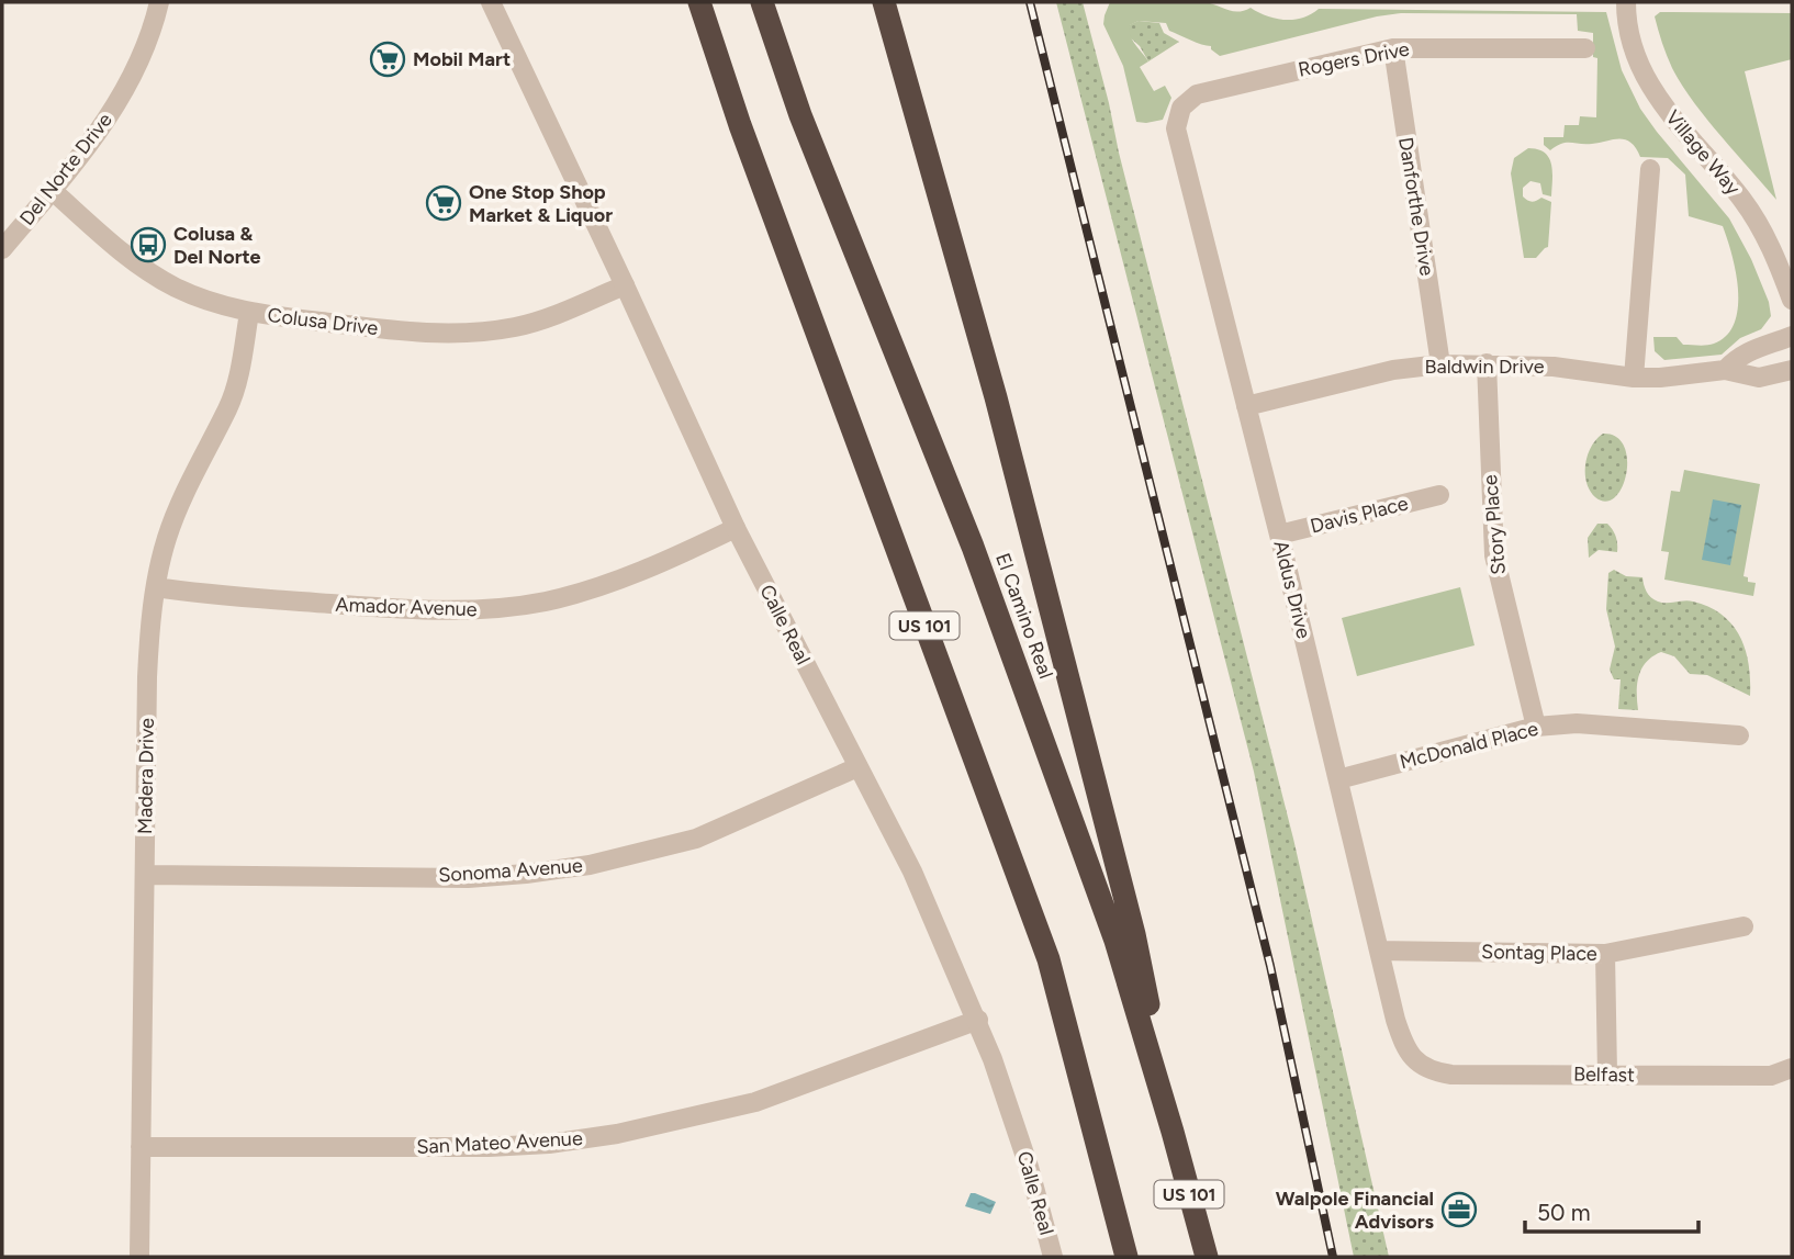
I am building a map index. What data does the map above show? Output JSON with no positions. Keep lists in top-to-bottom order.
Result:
{
  "streets": {
    "highway": ["El Camino Real", "US 101"],
    "street": [
      "Rogers Drive",
      "Village Way",
      "Del Norte Drive",
      "Danforthe Drive",
      "Colusa Drive",
      "Baldwin Drive",
      "Davis Place",
      "Story Place",
      "Aldus Drive",
      "Amador Avenue",
      "Calle Real",
      "McDonald Place",
      "Madera Drive",
      "Sonoma Avenue",
      "Sontag Place",
      "Belfast",
      "San Mateo Avenue"
    ]
  },
  "crossings": [
    ["Rogers Drive", "Danforthe Drive"],
    ["Rogers Drive", "Aldus Drive"],
    ["Del Norte Drive", "Colusa Drive"],
    ["Danforthe Drive", "Baldwin Drive"],
    ["Colusa Drive", "Calle Real"],
    ["Colusa Drive", "Madera Drive"],
    ["Baldwin Drive", "Story Place"],
    ["Baldwin Drive", "Aldus Drive"],
    ["Davis Place", "Aldus Drive"],
    ["Story Place", "McDonald Place"],
    ["Aldus Drive", "McDonald Place"],
    ["Aldus Drive", "Sontag Place"],
    ["Aldus Drive", "Belfast"],
    ["Amador Avenue", "Calle Real"],
    ["Amador Avenue", "Madera Drive"],
    ["Calle Real", "Sonoma Avenue"],
    ["Calle Real", "San Mateo Avenue"],
    ["Madera Drive", "Sonoma Avenue"],
    ["Madera Drive", "San Mateo Avenue"]
  ],
  "places": {
    "supermarket": ["Mobil Mart", "One Stop Shop Market & Liquor"],
    "bus stop": ["Colusa & Del Norte"],
    "office": ["Walpole Financial Advisors"]
  },
  "scale_bar": "50 m"
}
